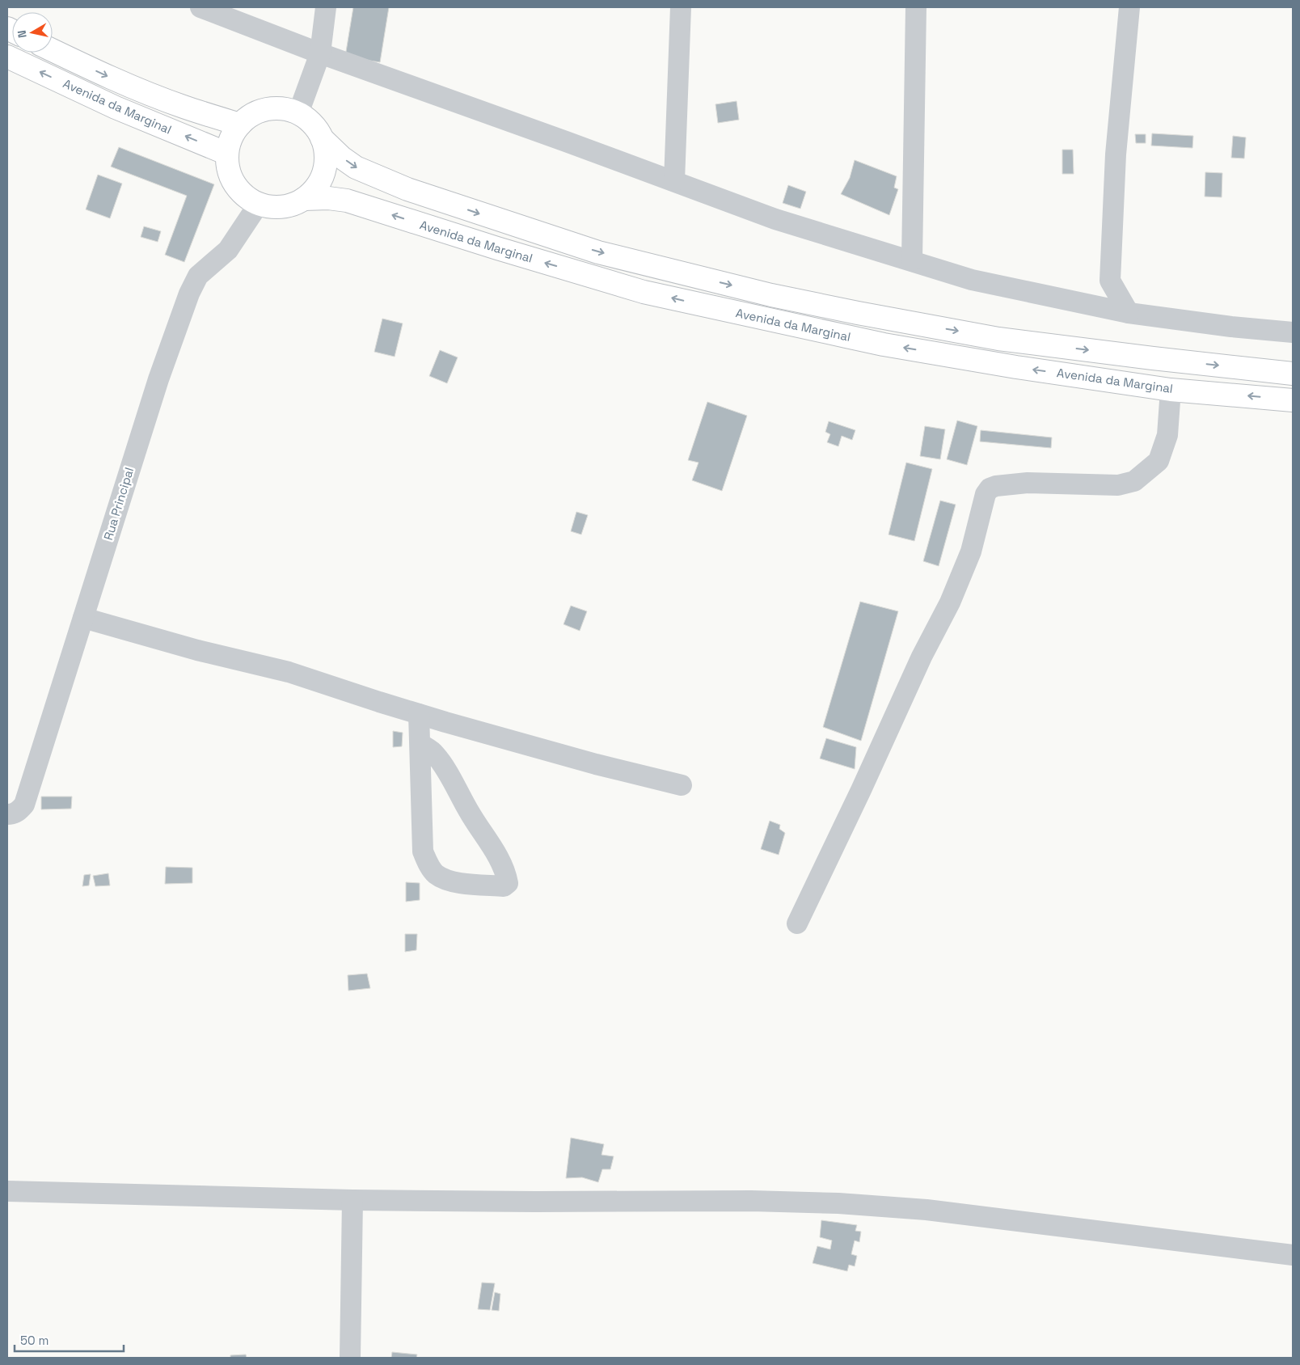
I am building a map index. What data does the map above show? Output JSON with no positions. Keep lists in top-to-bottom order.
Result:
{
  "streets": {
    "main road": ["Avenida da Marginal"],
    "street": ["Rua Principal"]
  },
  "crossings": [
    ["Avenida da Marginal", "Rua Principal"]
  ],
  "scale_bar": "50 m",
  "north": "left"
}
